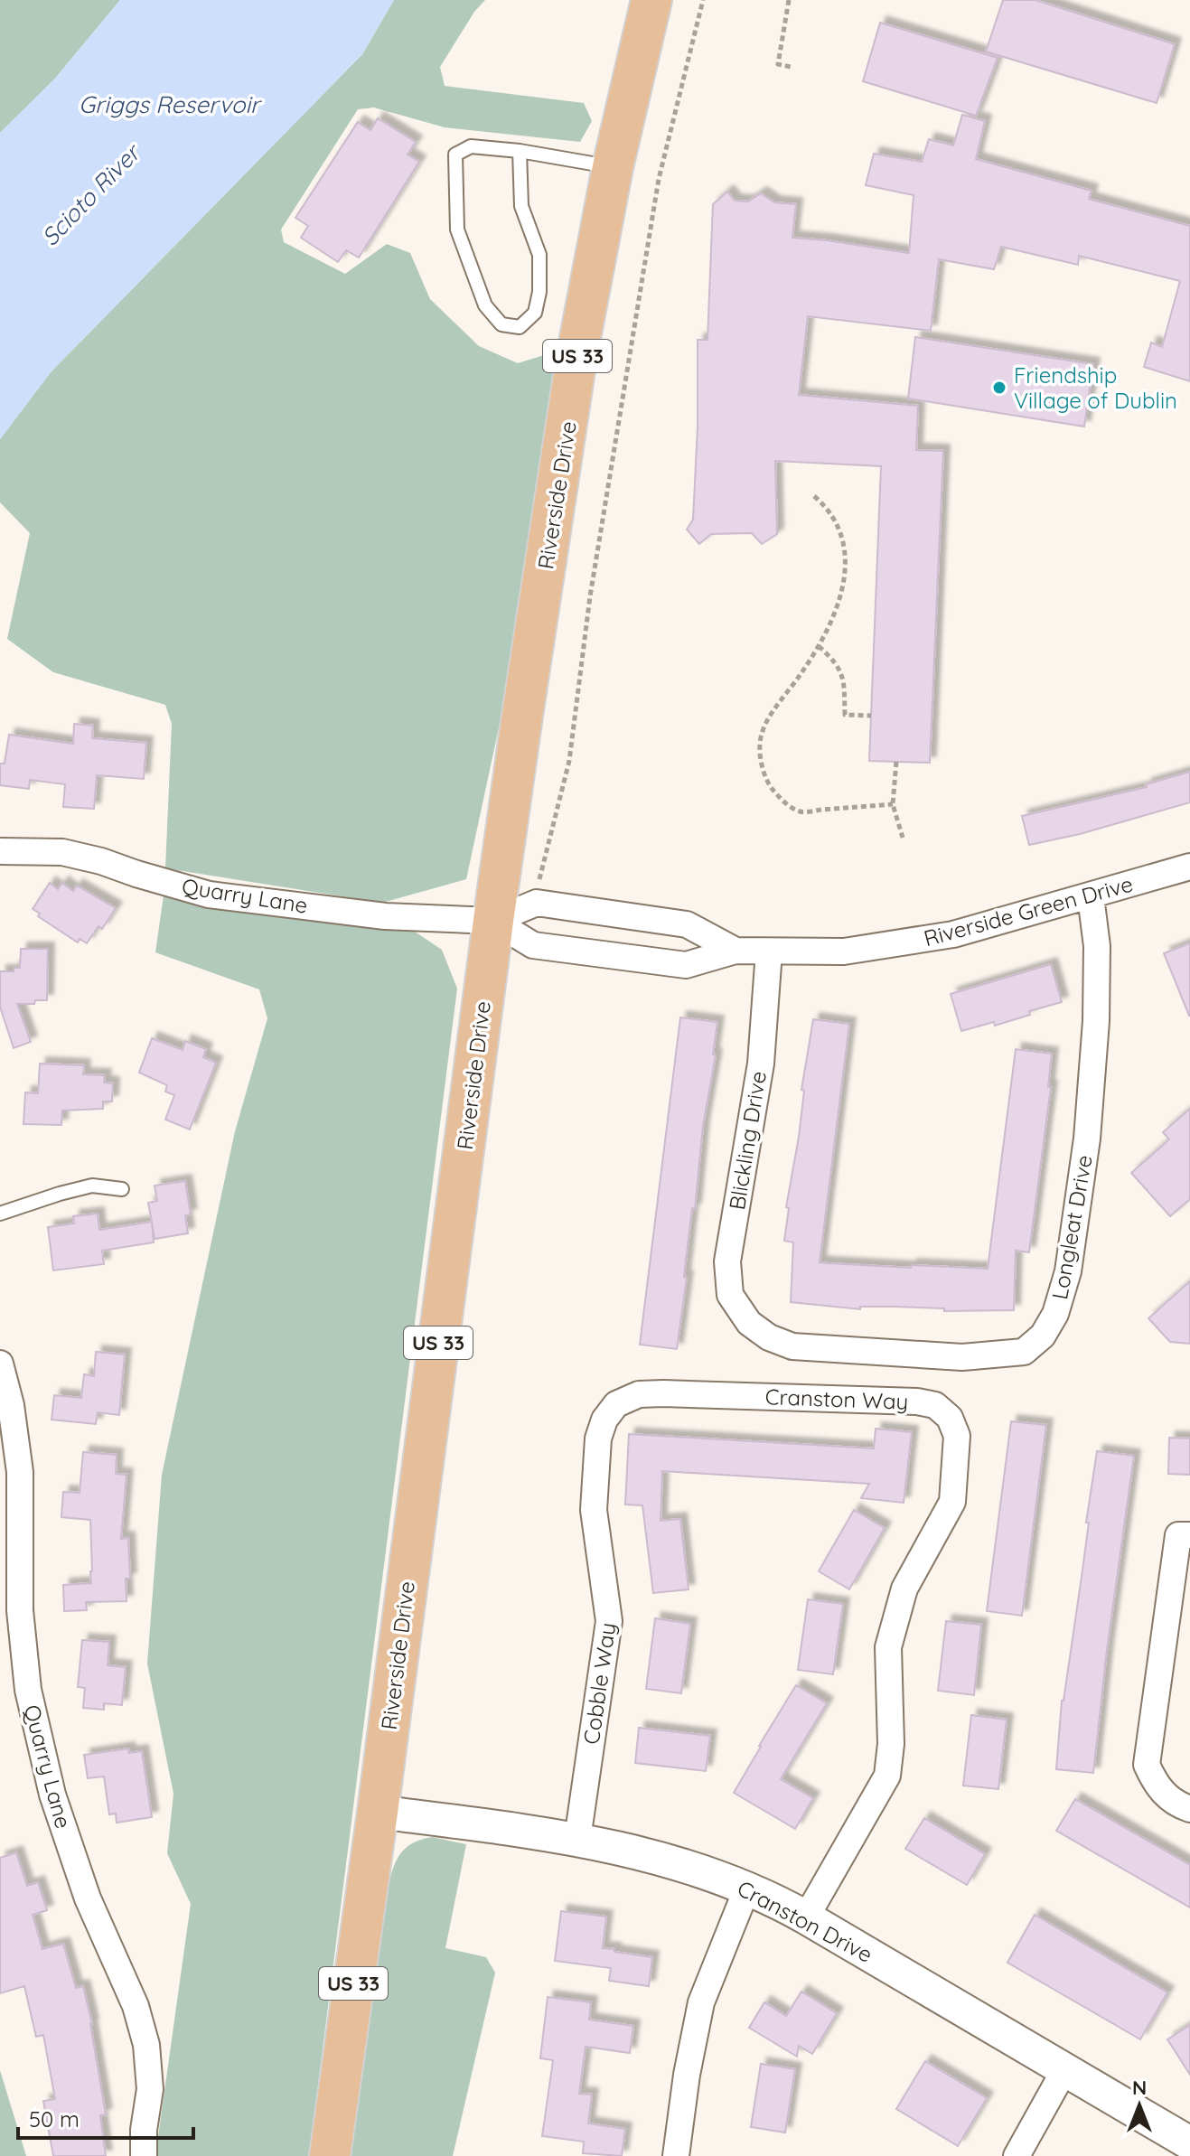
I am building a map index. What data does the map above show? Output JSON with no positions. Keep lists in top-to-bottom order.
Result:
{
  "streets": {
    "main road": ["US 33", "Riverside Drive"],
    "street": [
      "Quarry Lane",
      "Riverside Green Drive",
      "Blickling Drive",
      "Longleat Drive",
      "Cranston Way",
      "Cobble Way",
      "Cranston Drive"
    ]
  },
  "crossings": [
    ["Riverside Drive", "Quarry Lane"],
    ["Riverside Drive", "Riverside Green Drive"],
    ["Riverside Drive", "Cranston Drive"],
    ["Quarry Lane", "Riverside Green Drive"],
    ["Riverside Green Drive", "Blickling Drive"],
    ["Riverside Green Drive", "Longleat Drive"],
    ["Blickling Drive", "Longleat Drive"],
    ["Cranston Way", "Cobble Way"],
    ["Cranston Way", "Cranston Drive"],
    ["Cobble Way", "Cranston Drive"]
  ],
  "water": ["Griggs Reservoir", "Scioto River"],
  "places": ["Friendship Village of Dublin"],
  "scale_bar": "50 m",
  "north": "top"
}
